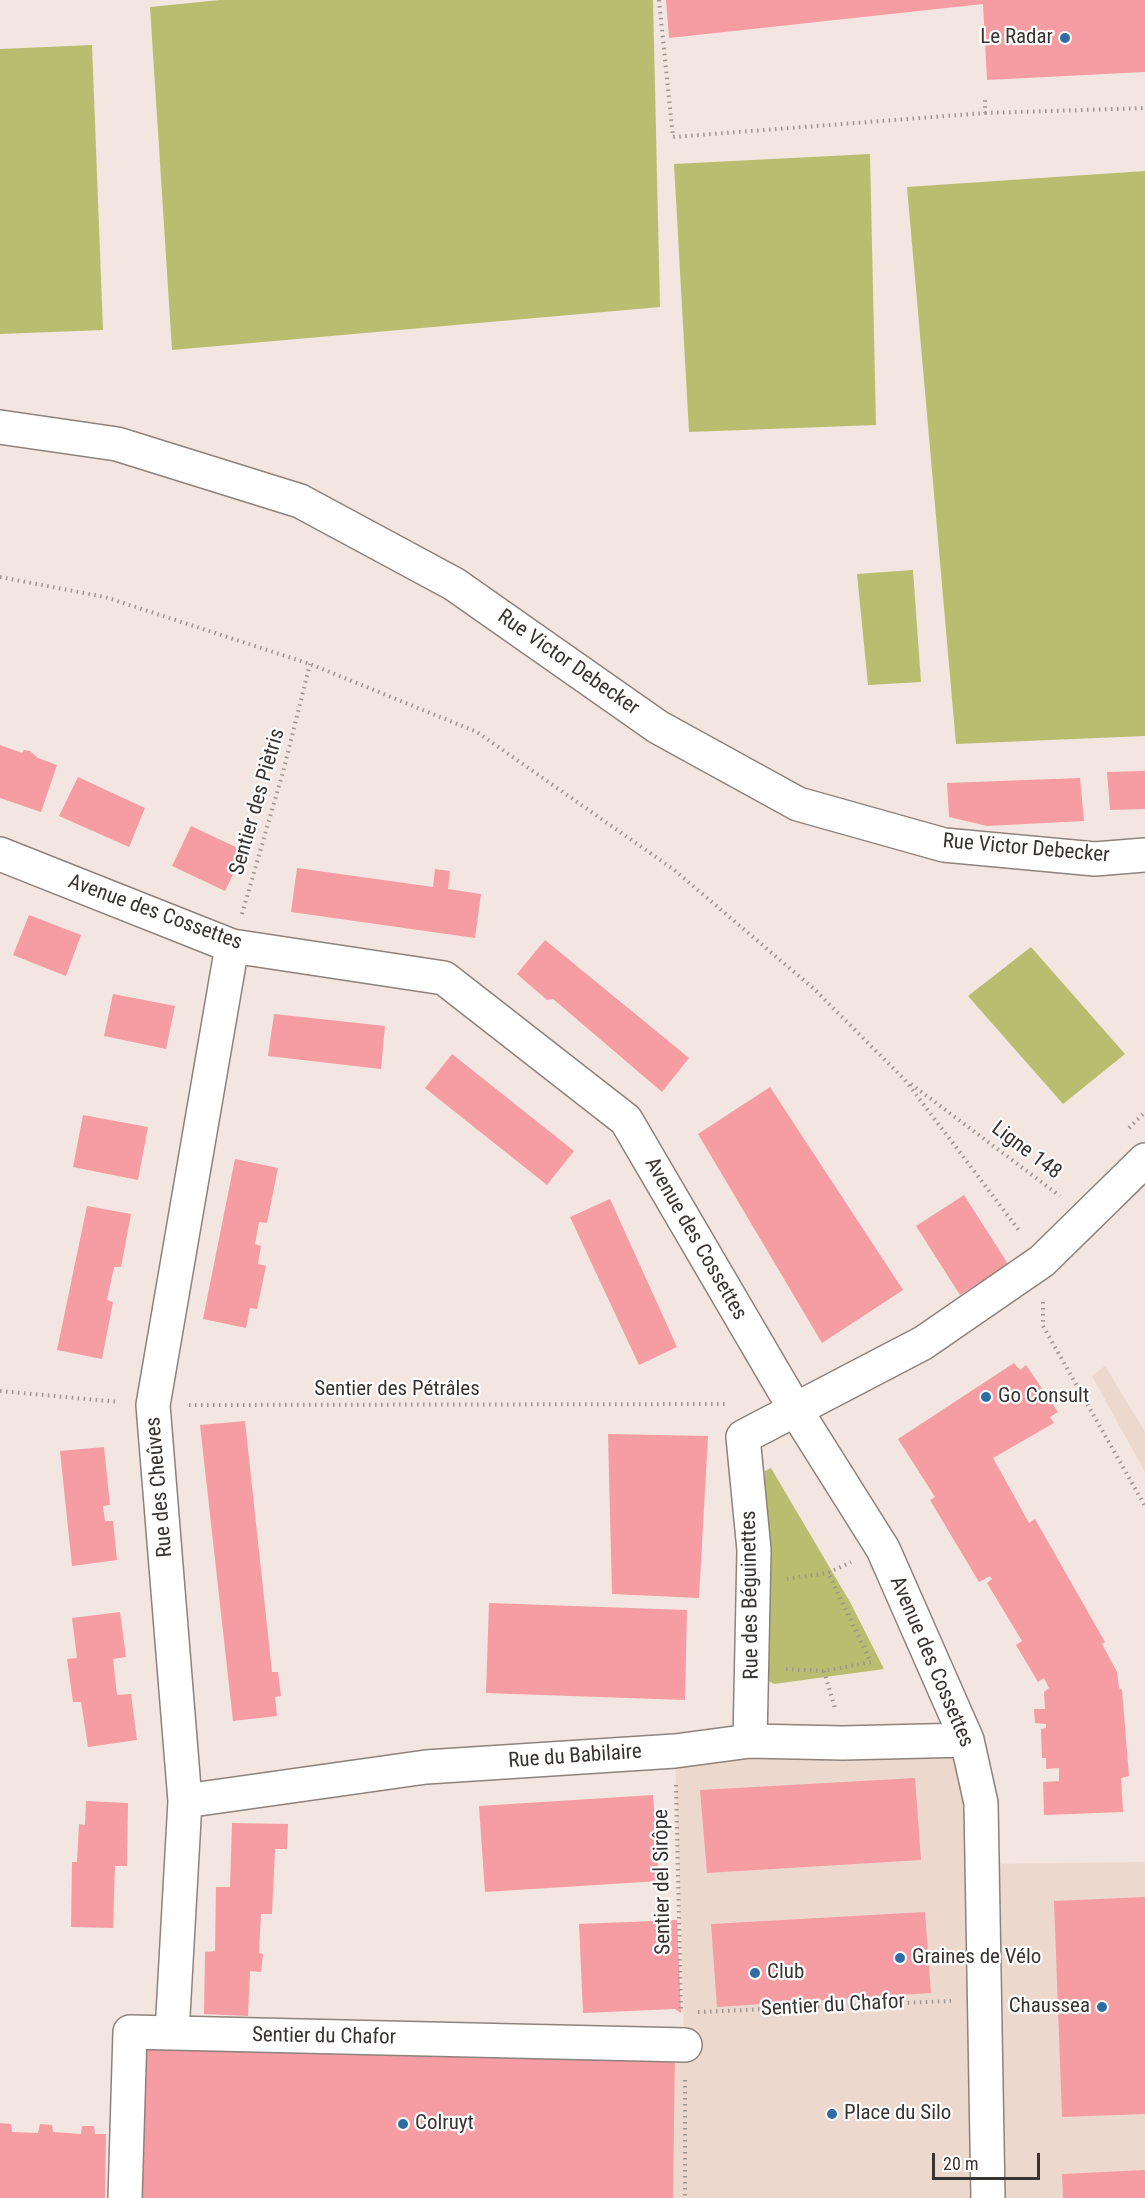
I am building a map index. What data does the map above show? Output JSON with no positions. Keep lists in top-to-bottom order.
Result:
{
  "streets": {
    "street": [
      "Rue Victor Debecker",
      "Avenue des Cossettes",
      "Rue des Cheûves",
      "Rue des Béguinettes",
      "Rue du Babilaire",
      "Sentier du Chafor"
    ],
    "path": [
      "Sentier des Piètris",
      "Ligne 148",
      "Sentier des Pétrâles",
      "Sentier del Sirôpe"
    ]
  },
  "crossings": [
    ["Sentier des Piètris", "Avenue des Cossettes"],
    ["Sentier des Piètris", "Rue des Cheûves"],
    ["Avenue des Cossettes", "Rue des Cheûves"],
    ["Avenue des Cossettes", "Rue des Béguinettes"],
    ["Avenue des Cossettes", "Rue du Babilaire"],
    ["Avenue des Cossettes", "Sentier du Chafor"],
    ["Sentier des Pétrâles", "Rue des Cheûves"],
    ["Rue des Cheûves", "Rue du Babilaire"],
    ["Rue des Cheûves", "Sentier du Chafor"],
    ["Rue des Béguinettes", "Rue du Babilaire"],
    ["Rue du Babilaire", "Sentier del Sirôpe"],
    ["Sentier del Sirôpe", "Sentier du Chafor"]
  ],
  "places": [
    "Le Radar",
    "Go Consult",
    "Graines de Vélo",
    "Club",
    "Chaussea",
    "Place du Silo",
    "Colruyt"
  ],
  "scale_bar": "20 m"
}
